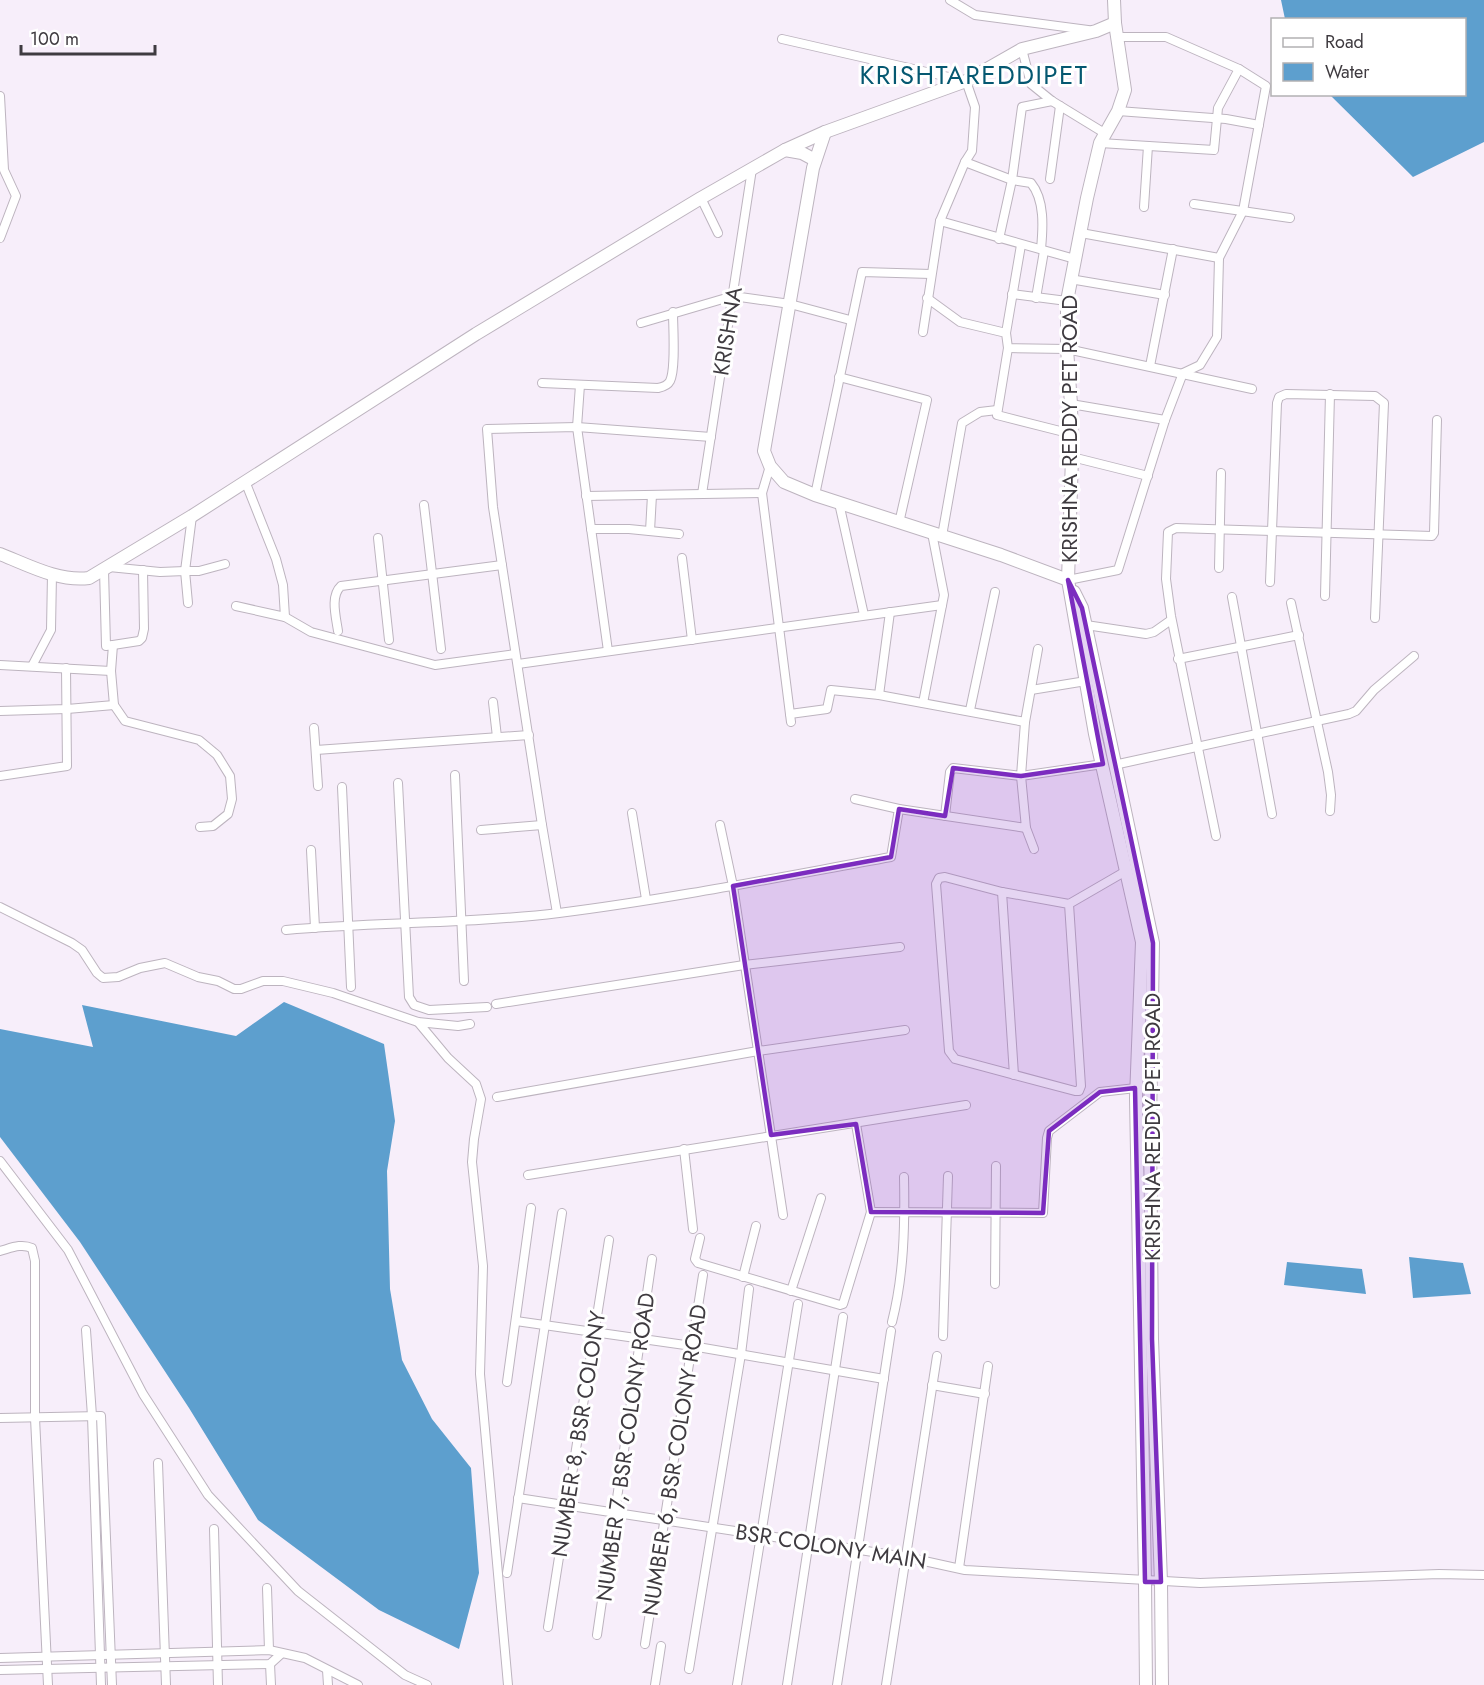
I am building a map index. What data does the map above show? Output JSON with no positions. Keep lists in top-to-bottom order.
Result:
{
  "streets": {
    "main road": ["KRISHNA REDDY PET ROAD"],
    "street": [
      "KRISHNA",
      "NUMBER 8, BSR COLONY",
      "NUMBER 7, BSR COLONY ROAD",
      "NUMBER 6, BSR COLONY ROAD",
      "BSR COLONY MAIN"
    ]
  },
  "crossings": [
    ["KRISHNA REDDY PET ROAD", "BSR COLONY MAIN"],
    ["NUMBER 8, BSR COLONY", "BSR COLONY MAIN"],
    ["NUMBER 7, BSR COLONY ROAD", "BSR COLONY MAIN"],
    ["NUMBER 6, BSR COLONY ROAD", "BSR COLONY MAIN"]
  ],
  "districts": ["KRISHTAREDDIPET"],
  "legend": ["Road", "Water"],
  "scale_bar": "100 m"
}
